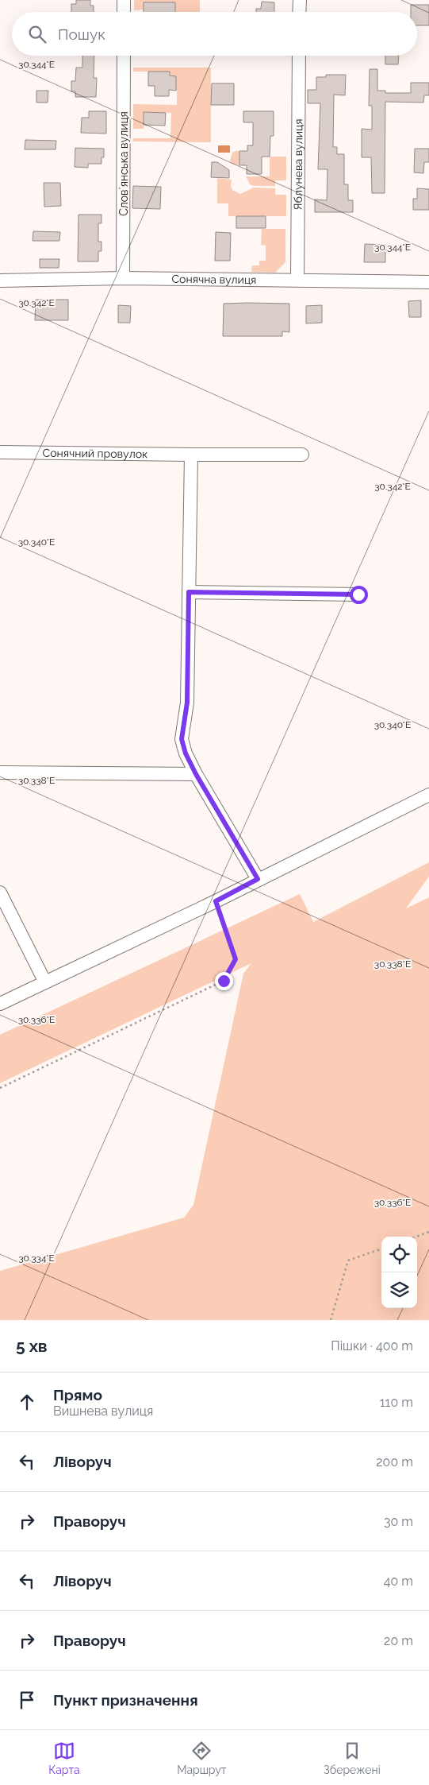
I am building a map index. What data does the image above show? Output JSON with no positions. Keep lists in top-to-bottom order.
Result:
{
  "streets": {
    "street": [
      "Словʼянська вулиця",
      "Яблунева вулиця",
      "Сонячна вулиця",
      "Сонячний провулок"
    ]
  },
  "crossings": [
    ["Словʼянська вулиця", "Сонячна вулиця"],
    ["Яблунева вулиця", "Сонячна вулиця"]
  ],
  "page": {
    "search": "Пошук",
    "heading": ["5 хв", "Пішки · 400 m"],
    "list": [
      ["Прямо", "Вишнева вулиця", "110 m"],
      ["Ліворуч", "200 m"],
      ["Праворуч", "30 m"],
      ["Ліворуч", "40 m"],
      ["Праворуч", "20 m"],
      "Пункт призначення"
    ],
    "nav": ["Карта", "Маршрут", "Збережені"]
  },
  "coordinates": [
    "30.344°E",
    "30.342°E",
    "30.340°E",
    "30.338°E",
    "30.336°E",
    "30.334°E"
  ]
}
